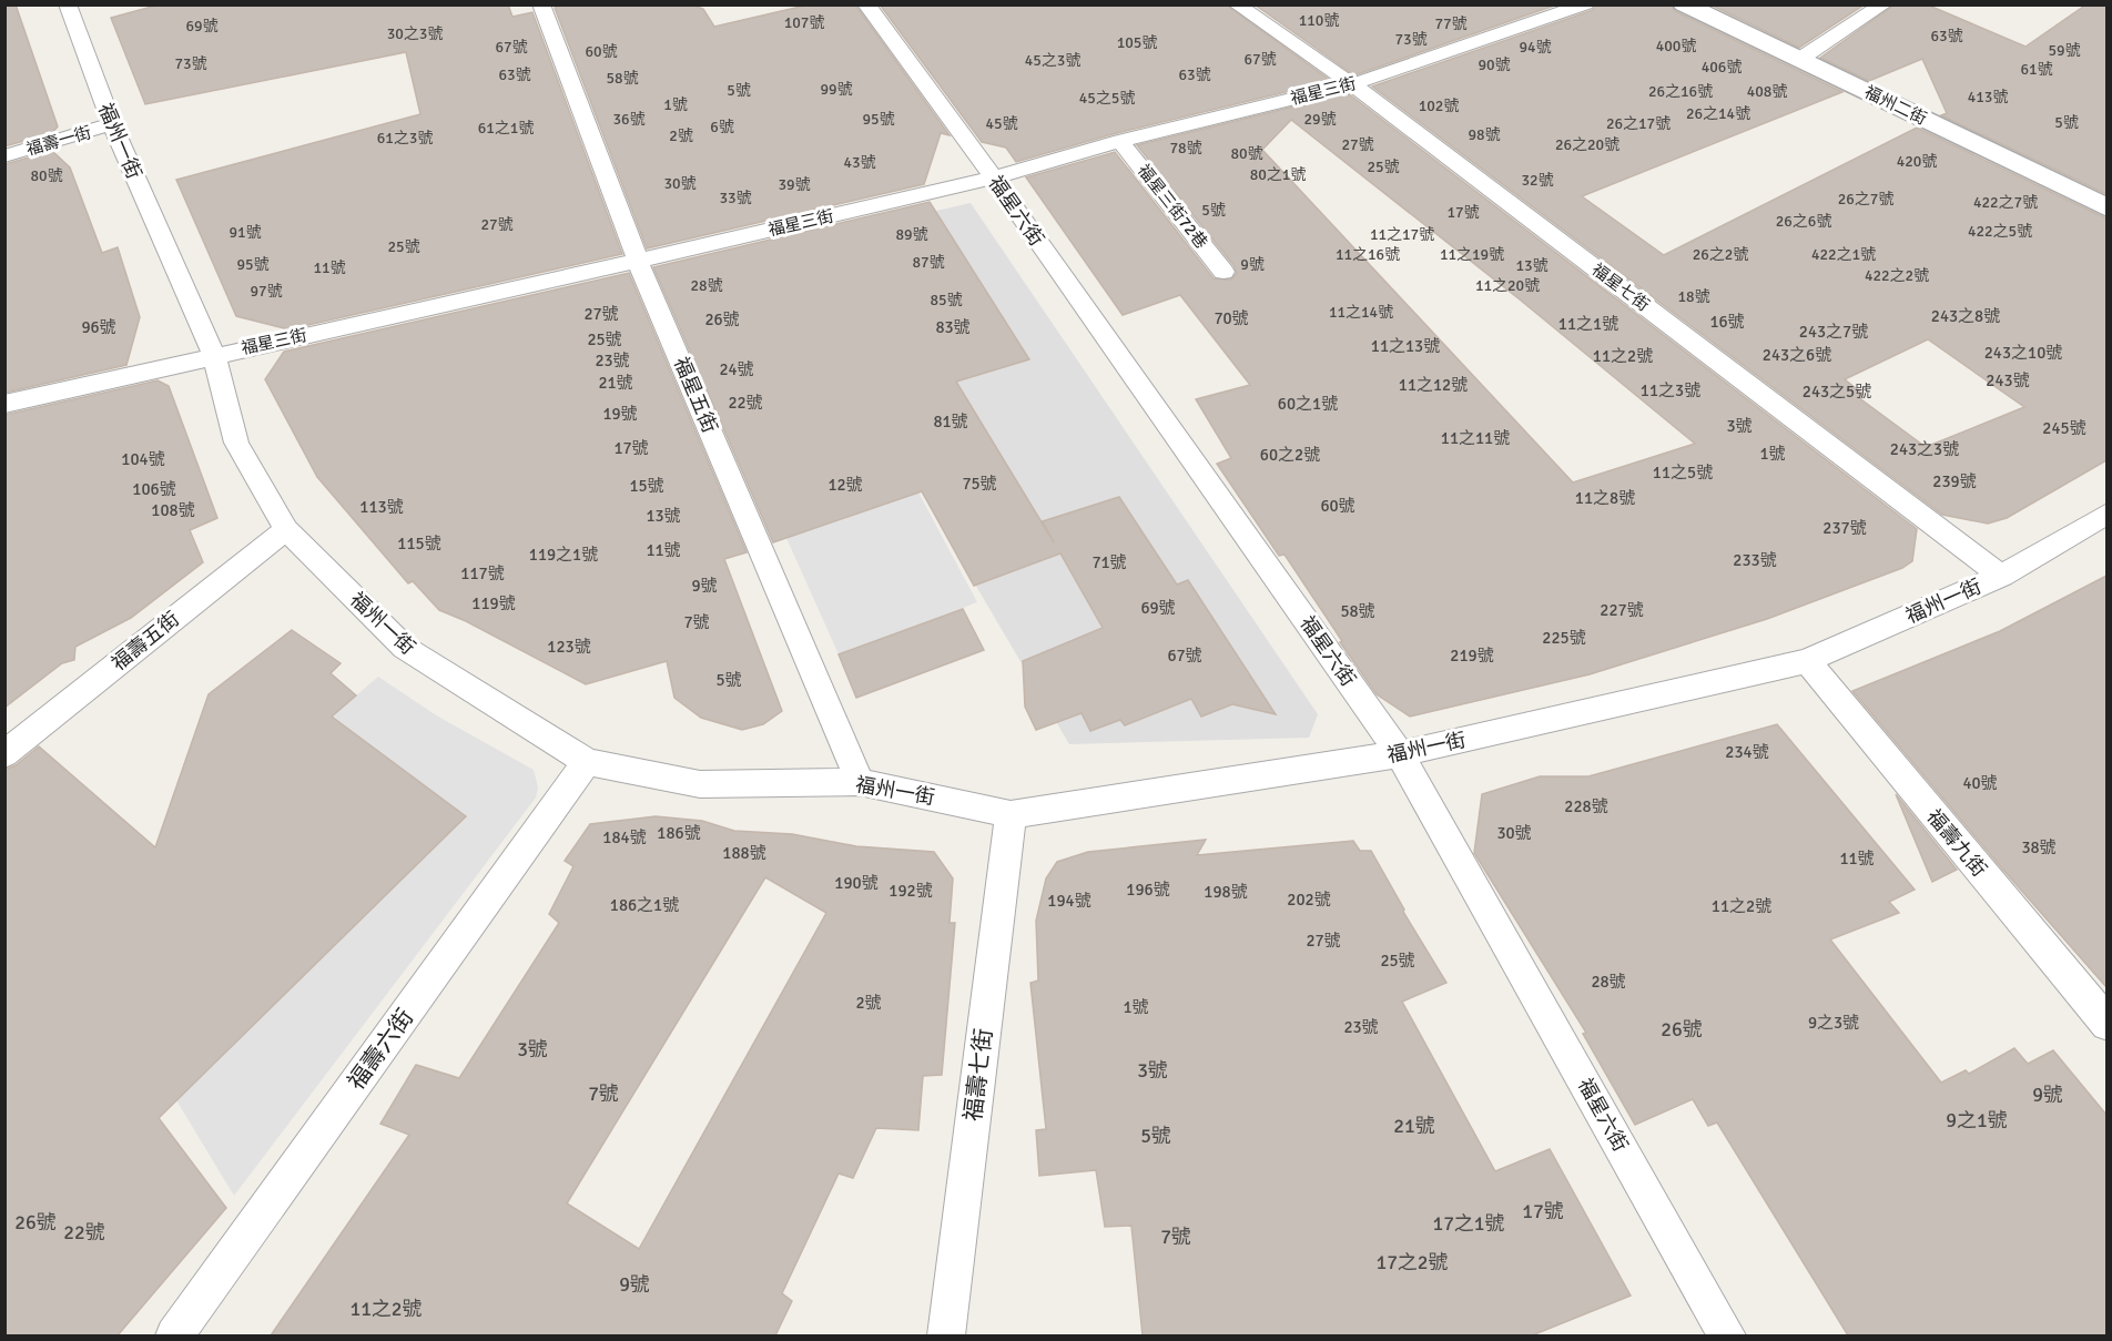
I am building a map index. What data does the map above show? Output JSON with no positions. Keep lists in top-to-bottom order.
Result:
{
  "streets": {
    "street": ["福州二街"],
    "lane": [
      "福星三街",
      "福壽一街",
      "福州一街",
      "福星三街72巷",
      "福星六街",
      "福星七街",
      "福星五街",
      "福壽五街",
      "福壽九街",
      "福壽六街",
      "福壽七街"
    ]
  },
  "crossings": [
    ["福星三街", "福州一街"],
    ["福星三街", "福星三街72巷"],
    ["福星三街", "福星六街"],
    ["福星三街", "福星七街"],
    ["福星三街", "福星五街"],
    ["福壽一街", "福州一街"],
    ["福州一街", "福星六街"],
    ["福州一街", "福星七街"],
    ["福州一街", "福星五街"],
    ["福州一街", "福壽五街"],
    ["福州一街", "福壽九街"],
    ["福州一街", "福壽六街"],
    ["福州一街", "福壽七街"]
  ],
  "house_numbers": [
    "110號",
    "107號",
    "77號",
    "69號",
    "30之3號",
    "63號",
    "73號",
    "105號",
    "400號",
    "67號",
    "94號",
    "59號",
    "60號",
    "67號",
    "45之3號",
    "73號",
    "90號",
    "406號",
    "61號",
    "63號",
    "63號",
    "58號",
    "99號",
    "5號",
    "26之16號",
    "408號",
    "413號",
    "45之5號",
    "1號",
    "102號",
    "26之14號",
    "36號",
    "95號",
    "29號",
    "5號",
    "45號",
    "26之17號",
    "6號",
    "61之1號",
    "98號",
    "2號",
    "61之3號",
    "27號",
    "26之20號",
    "78號",
    "80號",
    "420號",
    "43號",
    "25號",
    "80之1號",
    "80號",
    "32號",
    "30號",
    "39號",
    "33號",
    "26之7號",
    "422之7號",
    "5號",
    "17號",
    "26之6號",
    "27號",
    "422之5號",
    "91號",
    "89號",
    "11之17號",
    "25號",
    "11之16號",
    "11之19號",
    "26之2號",
    "422之1號",
    "87號",
    "95號",
    "9號",
    "13號",
    "11號",
    "422之2號",
    "28號",
    "11之20號",
    "97號",
    "18號",
    "85號",
    "11之14號",
    "27號",
    "243之8號",
    "70號",
    "26號",
    "16號",
    "11之1號",
    "96號",
    "83號",
    "243之7號",
    "25號",
    "11之13號",
    "243之10號",
    "243之6號",
    "11之2號",
    "23號",
    "24號",
    "243號",
    "21號",
    "11之12號",
    "11之3號",
    "243之5號",
    "22號",
    "60之1號",
    "19號",
    "81號",
    "3號",
    "245號",
    "11之11號",
    "17號",
    "243之3號",
    "1號",
    "60之2號",
    "104號",
    "11之5號",
    "239號",
    "75號",
    "12號",
    "15號",
    "106號",
    "11之8號",
    "60號",
    "113號",
    "108號",
    "13號",
    "237號",
    "115號",
    "11號",
    "119之1號",
    "233號",
    "71號",
    "117號",
    "9號",
    "119號",
    "69號",
    "227號",
    "58號",
    "7號",
    "225號",
    "123號",
    "67號",
    "219號",
    "5號",
    "234號",
    "40號",
    "228號",
    "186號",
    "30號",
    "184號",
    "38號",
    "188號",
    "11號",
    "190號",
    "196號",
    "192號",
    "198號",
    "202號",
    "194號",
    "186之1號",
    "11之2號",
    "27號",
    "25號",
    "28號",
    "2號",
    "1號",
    "9之3號",
    "23號",
    "26號",
    "3號",
    "3號",
    "7號",
    "9號",
    "9之1號",
    "21號",
    "5號",
    "17號",
    "26號",
    "17之1號",
    "22號",
    "7號",
    "17之2號",
    "9號",
    "11之2號"
  ]
}
